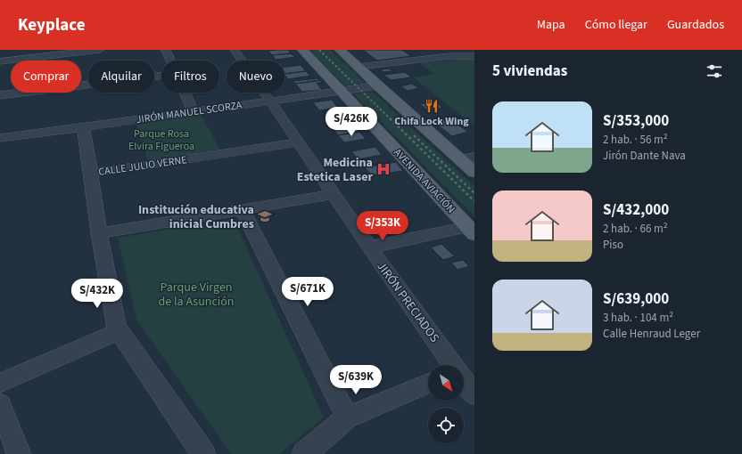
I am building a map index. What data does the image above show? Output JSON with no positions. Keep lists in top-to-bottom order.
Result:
{
  "streets": {
    "main road": ["AVENIDA AVIACIÓN"],
    "street": ["JIRÓN MANUEL SCORZA", "CALLE JULIO VERNE", "JIRÓN PRECIADOS"]
  },
  "crossings": [
    ["JIRÓN MANUEL SCORZA", "AVENIDA AVIACIÓN"],
    ["JIRÓN MANUEL SCORZA", "JIRÓN PRECIADOS"],
    ["CALLE JULIO VERNE", "JIRÓN PRECIADOS"]
  ],
  "parks": ["Parque Rosa Elvira Figueroa", "Parque Virgen de la Asunción"],
  "places": {
    "restaurant": ["Chifa Lock Wing"],
    "hospital": ["Medicina Estetica Laser"],
    "school or university": ["Institución educativa inicial Cumbres"]
  },
  "north": "bottom right",
  "page": {
    "header": "Keyplace",
    "nav": ["Mapa", "Cómo llegar", "Guardados"],
    "heading": "5 viviendas",
    "chip": [
      "Comprar",
      "Alquilar",
      "Filtros",
      "Nuevo"
    ],
    "list": [
      {
        "name": "S/353,000",
        "note": "2 hab. · 56 m² · Jirón Dante Nava"
      },
      {
        "name": "S/432,000",
        "note": "2 hab. · 66 m² · Piso"
      },
      {
        "name": "S/639,000",
        "note": "3 hab. · 104 m² · Calle Henraud Leger"
      }
    ],
    "price": [
      "S/426K",
      "S/353K",
      "S/671K",
      "S/432K",
      "S/639K"
    ]
  }
}
